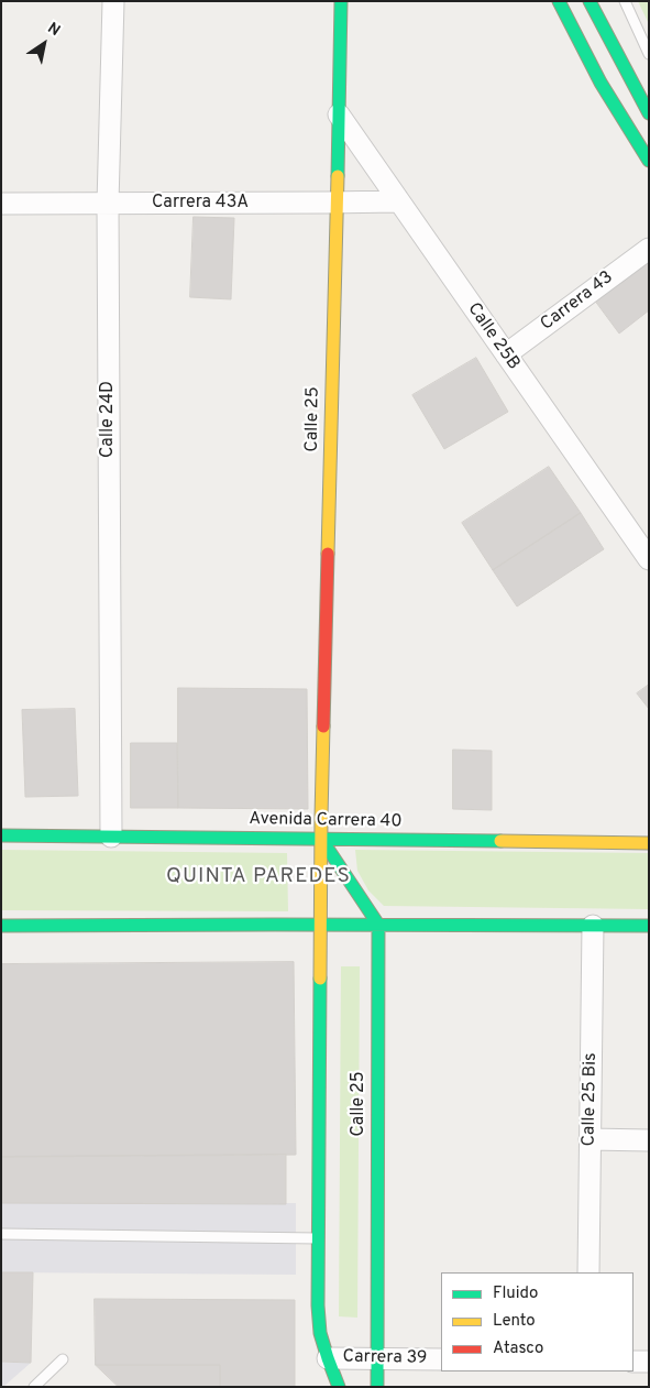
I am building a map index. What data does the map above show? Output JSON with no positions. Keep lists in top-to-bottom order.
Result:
{
  "streets": {
    "street": [
      "Carrera 43A",
      "Carrera 43",
      "Calle 25B",
      "Calle 24D",
      "Calle 25",
      "Avenida Carrera 40",
      "Calle 25 Bis",
      "Carrera 39"
    ]
  },
  "crossings": [
    ["Carrera 43A", "Calle 25B"],
    ["Carrera 43A", "Calle 24D"],
    ["Carrera 43A", "Calle 25"],
    ["Carrera 43", "Calle 25B"],
    ["Calle 25B", "Calle 25"],
    ["Calle 24D", "Avenida Carrera 40"],
    ["Calle 25", "Avenida Carrera 40"],
    ["Calle 25", "Carrera 39"]
  ],
  "districts": ["QUINTA PAREDES"],
  "legend": ["Fluido", "Lento", "Atasco"],
  "north": "top right"
}
